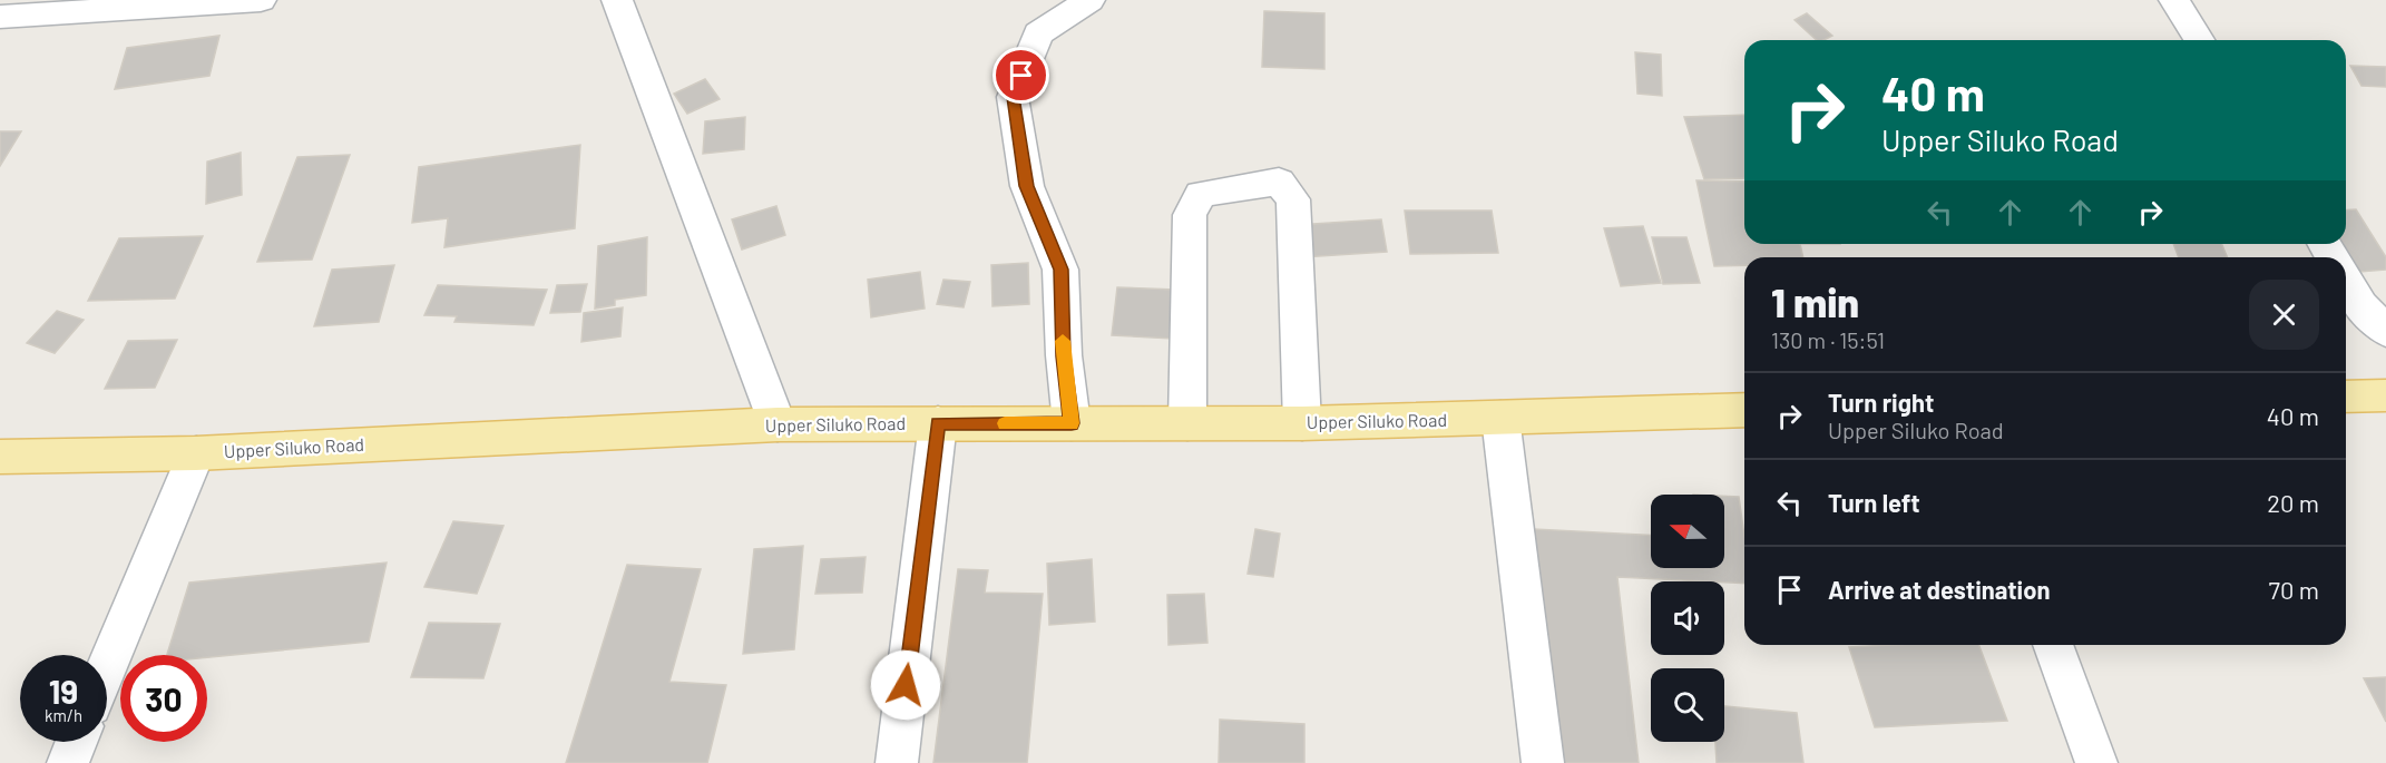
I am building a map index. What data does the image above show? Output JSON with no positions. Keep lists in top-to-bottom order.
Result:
{
  "streets": {
    "main road": ["Upper Siluko Road"]
  },
  "north": "left",
  "page": {
    "turn": ["40 m", "Upper Siluko Road"],
    "heading": ["1 min", "130 m · 15:51"],
    "list": [
      {
        "name": "Turn right",
        "note": "Upper Siluko Road",
        "value": "40 m"
      },
      {
        "name": "Turn left",
        "value": "20 m"
      },
      {
        "name": "Arrive at destination",
        "value": "70 m"
      }
    ],
    "speed": "19 km/h",
    "limit": "30"
  }
}
